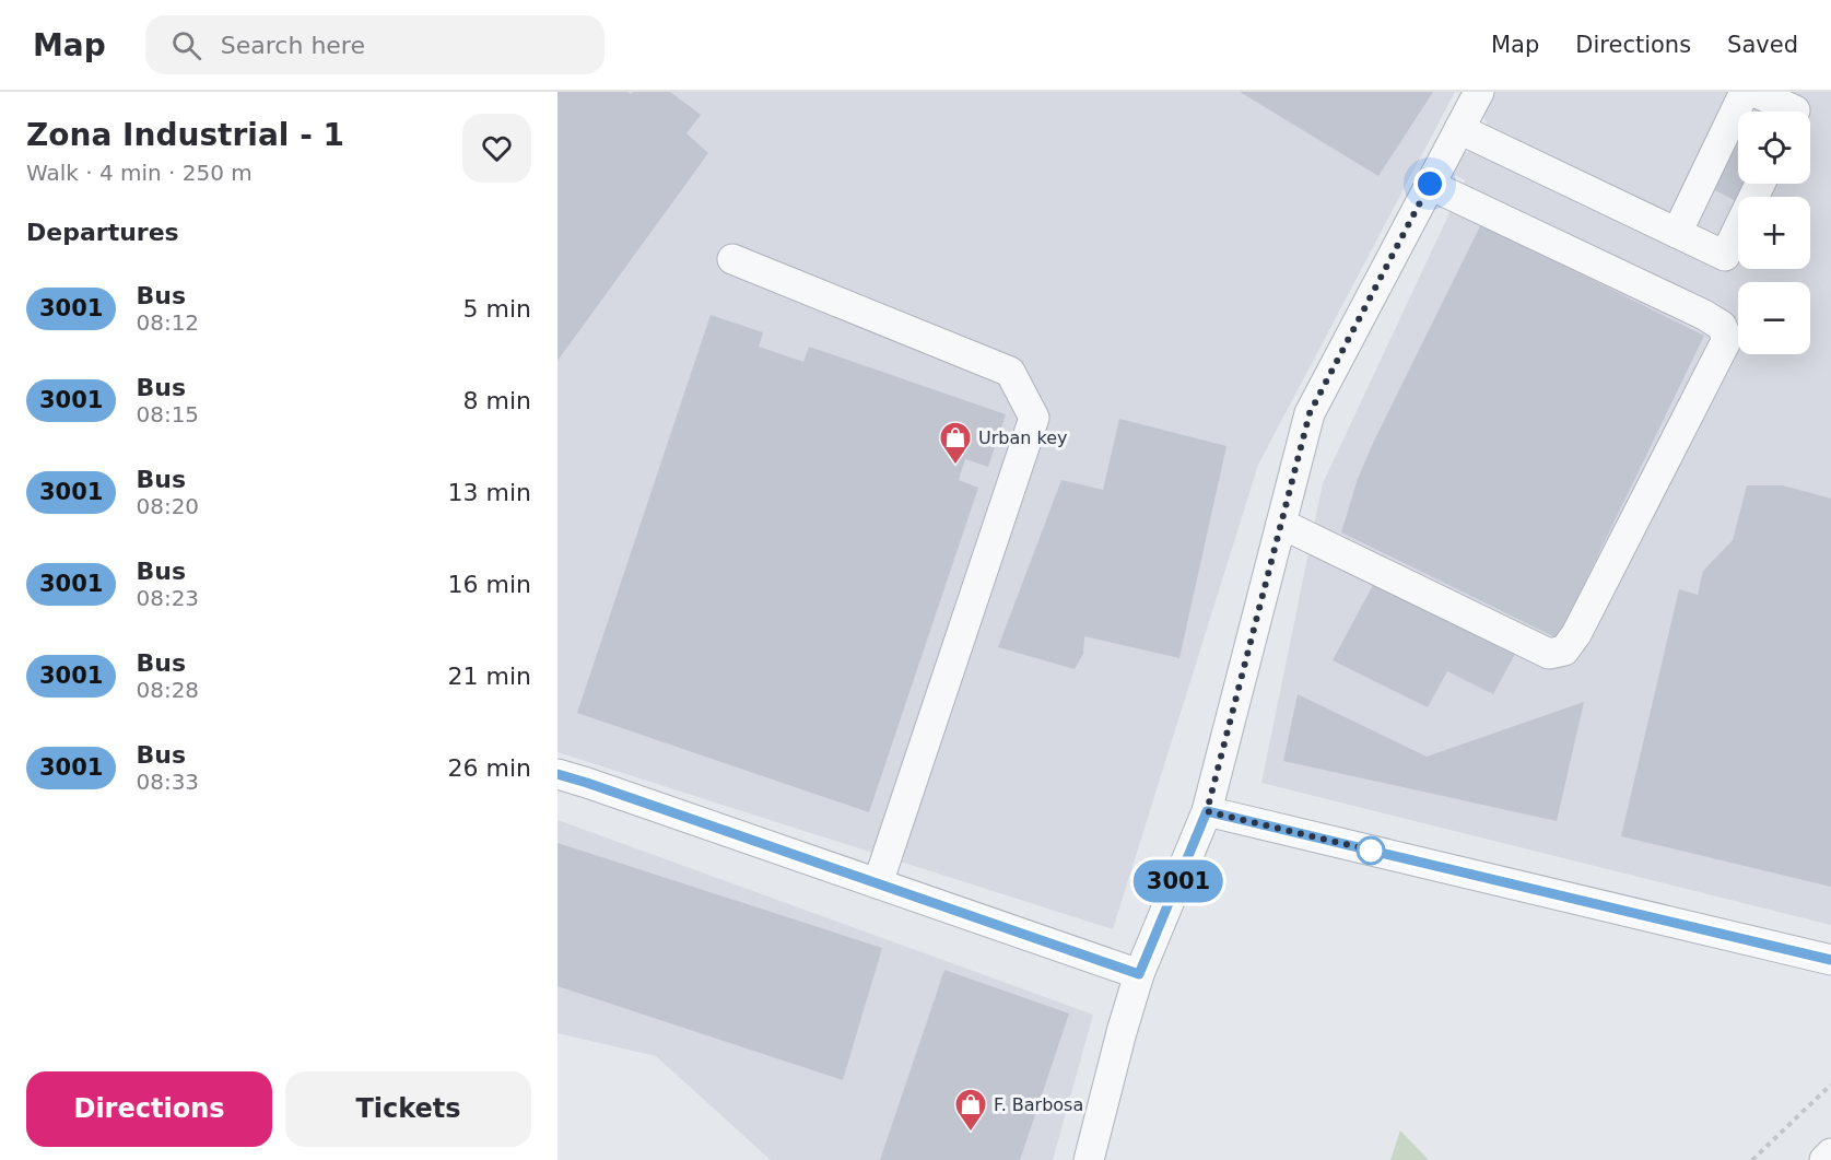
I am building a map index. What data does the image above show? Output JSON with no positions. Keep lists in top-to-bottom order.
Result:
{
  "places": {
    "shop": ["Urban key", "F. Barbosa"]
  },
  "lines": ["bus line 3001"],
  "page": {
    "header": "Map",
    "search": "Search here",
    "nav": ["Map", "Directions", "Saved"],
    "heading": [
      ["Zona Industrial - 1", "Walk · 4 min · 250 m"],
      "Departures"
    ],
    "on_map": "3001",
    "map_buttons": ["+", "−"],
    "list": [
      {
        "mark": "3001",
        "name": "Bus",
        "note": "08:12",
        "value": "5 min"
      },
      {
        "mark": "3001",
        "name": "Bus",
        "note": "08:15",
        "value": "8 min"
      },
      {
        "mark": "3001",
        "name": "Bus",
        "note": "08:20",
        "value": "13 min"
      },
      {
        "mark": "3001",
        "name": "Bus",
        "note": "08:23",
        "value": "16 min"
      },
      {
        "mark": "3001",
        "name": "Bus",
        "note": "08:28",
        "value": "21 min"
      },
      {
        "mark": "3001",
        "name": "Bus",
        "note": "08:33",
        "value": "26 min"
      }
    ],
    "buttons": ["Directions", "Tickets"]
  }
}
